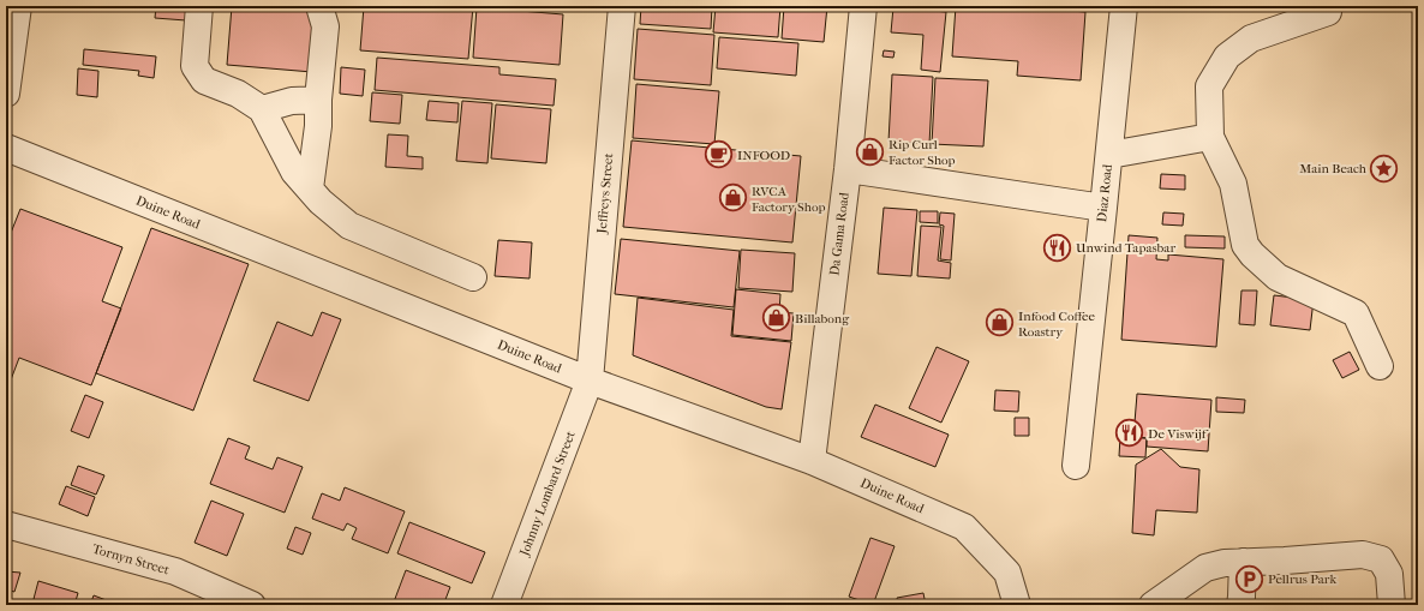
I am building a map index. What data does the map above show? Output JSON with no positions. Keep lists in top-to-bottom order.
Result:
{
  "streets": {
    "street": [
      "Jeffreys Street",
      "Diaz Road",
      "Duine Road",
      "Da Gama Road",
      "Johnny Lombard Street",
      "Tornyn Street"
    ]
  },
  "crossings": [
    ["Jeffreys Street", "Duine Road"],
    ["Jeffreys Street", "Johnny Lombard Street"],
    ["Duine Road", "Da Gama Road"],
    ["Duine Road", "Johnny Lombard Street"]
  ],
  "places": {
    "shop": [
      "Rip Curl Factor Shop",
      "RVCA Factory Shop",
      "Billabong",
      "Infood Coffee Roastry"
    ],
    "cafe": ["INFOOD"],
    "place": ["Main Beach"],
    "restaurant": ["Unwind Tapasbar", "De Viswijf"],
    "parking": ["Pellrus Park"]
  }
}
